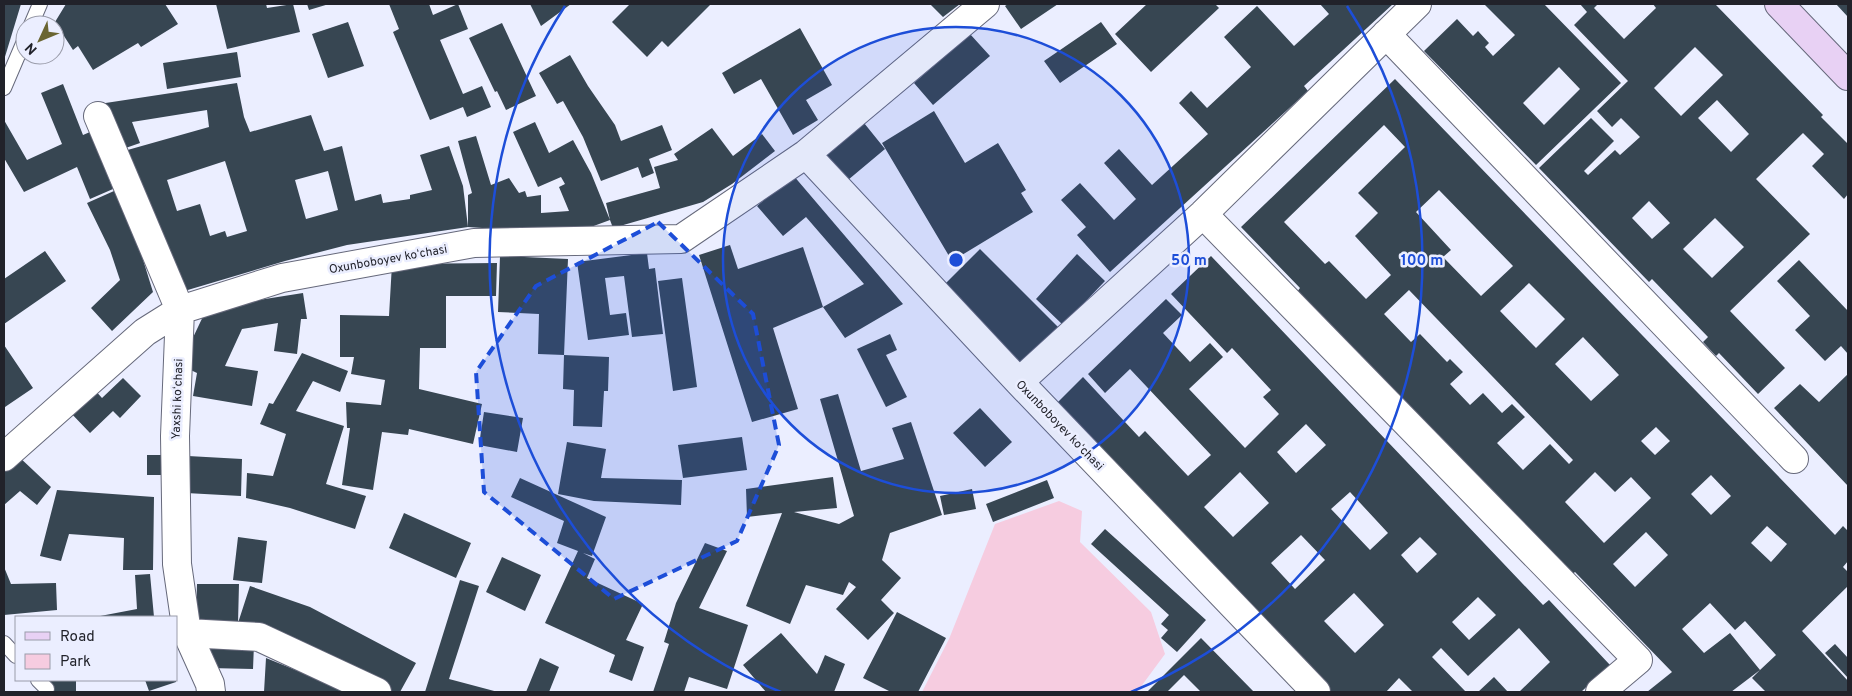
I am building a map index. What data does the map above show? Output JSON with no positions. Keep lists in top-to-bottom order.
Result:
{
  "streets": {
    "street": ["Oxunboboyev koʻchasi", "Yaxshi koʻchasi"]
  },
  "crossings": [
    ["Oxunboboyev koʻchasi", "Yaxshi koʻchasi"]
  ],
  "legend": ["Road", "Park"],
  "north": "bottom left",
  "rings": ["50 m", "100 m"]
}
